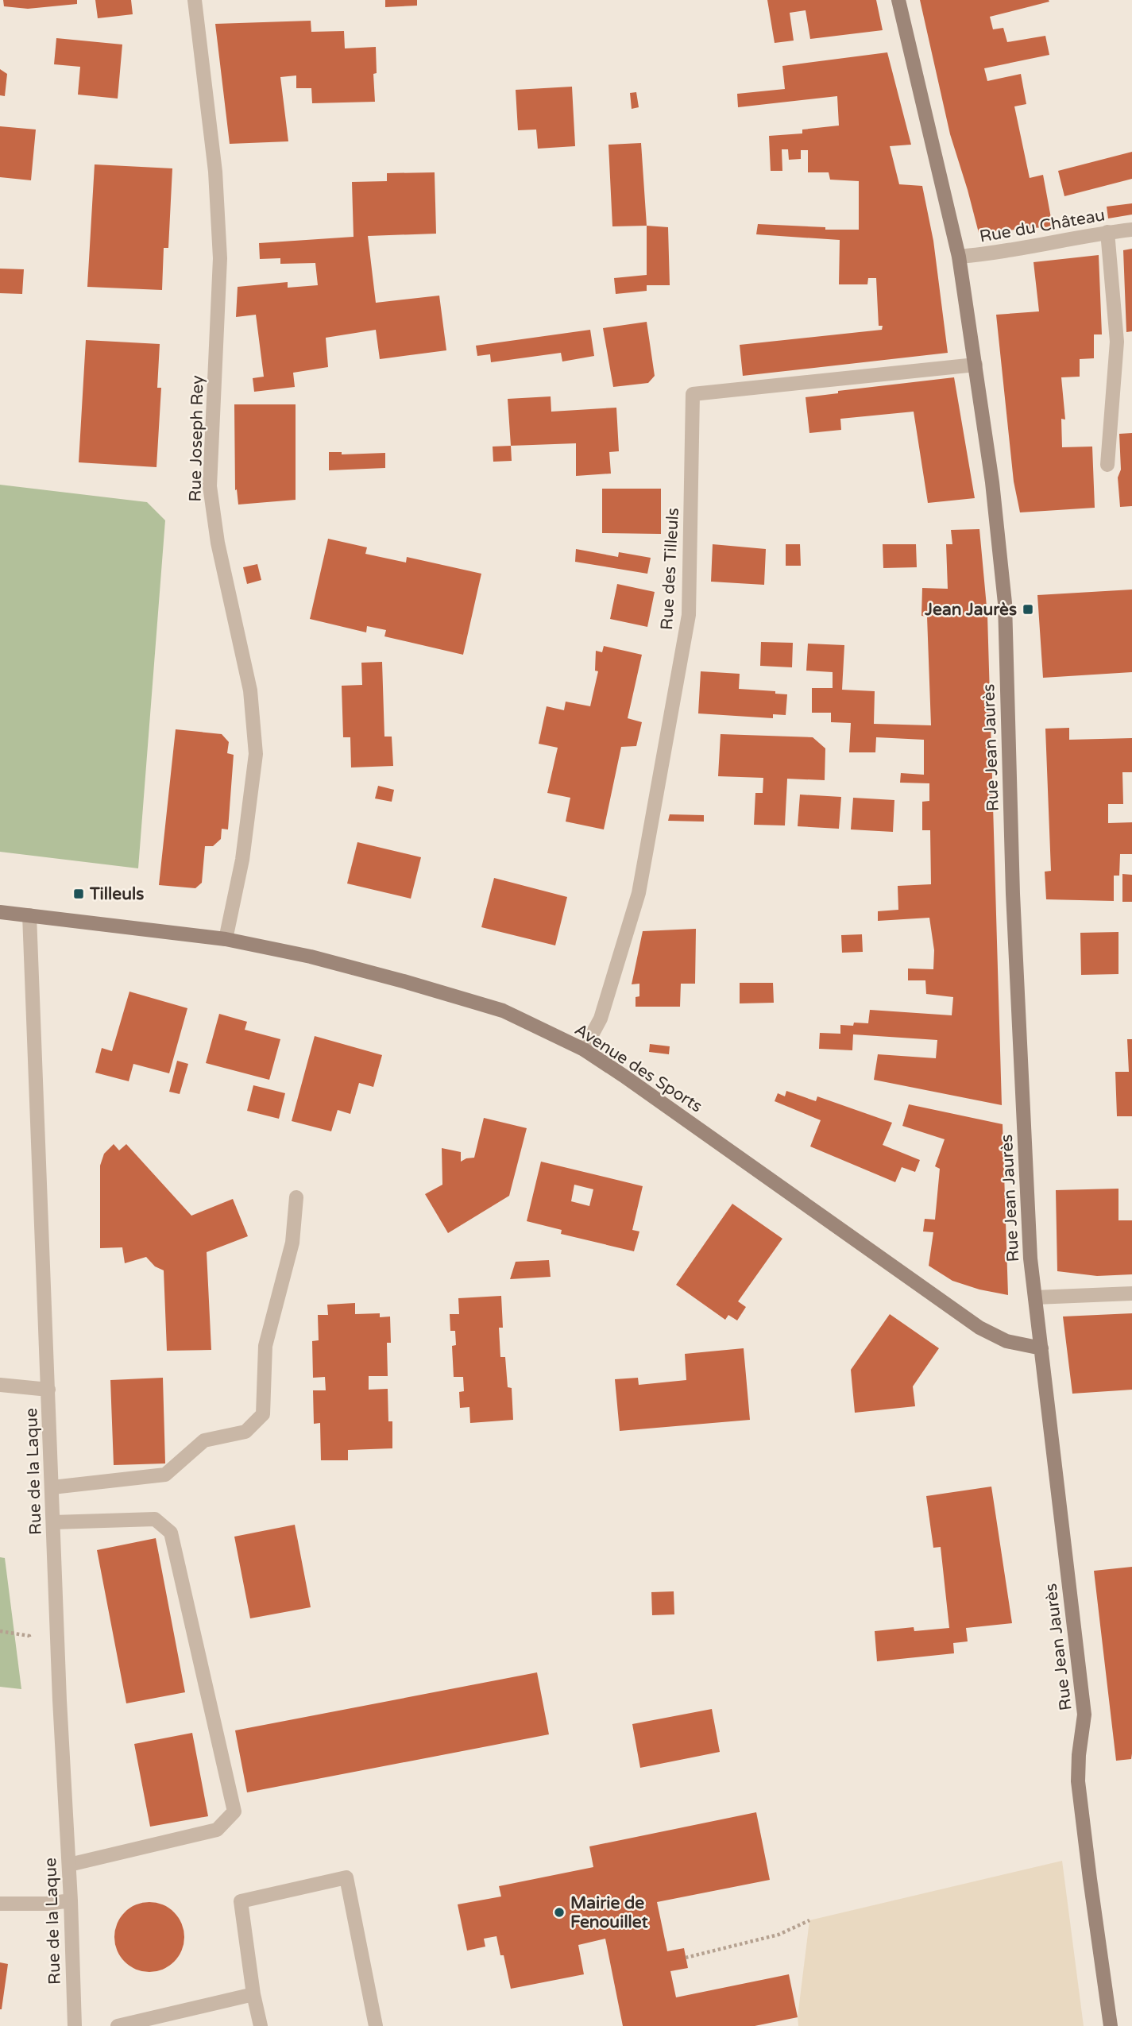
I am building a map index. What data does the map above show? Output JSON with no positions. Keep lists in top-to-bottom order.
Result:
{
  "streets": {
    "main road": ["Rue Jean Jaurès", "Avenue des Sports"],
    "street": [
      "Rue du Château",
      "Rue Joseph Rey",
      "Rue des Tilleuls",
      "Rue de la Laque"
    ]
  },
  "crossings": [
    ["Rue du Château", "Rue Jean Jaurès"],
    ["Rue Joseph Rey", "Avenue des Sports"],
    ["Rue des Tilleuls", "Rue Jean Jaurès"],
    ["Rue des Tilleuls", "Avenue des Sports"],
    ["Rue Jean Jaurès", "Avenue des Sports"],
    ["Avenue des Sports", "Rue de la Laque"]
  ],
  "places": {
    "transit": ["Jean Jaurès", "Tilleuls"],
    "other": ["Mairie de Fenouillet"]
  }
}
